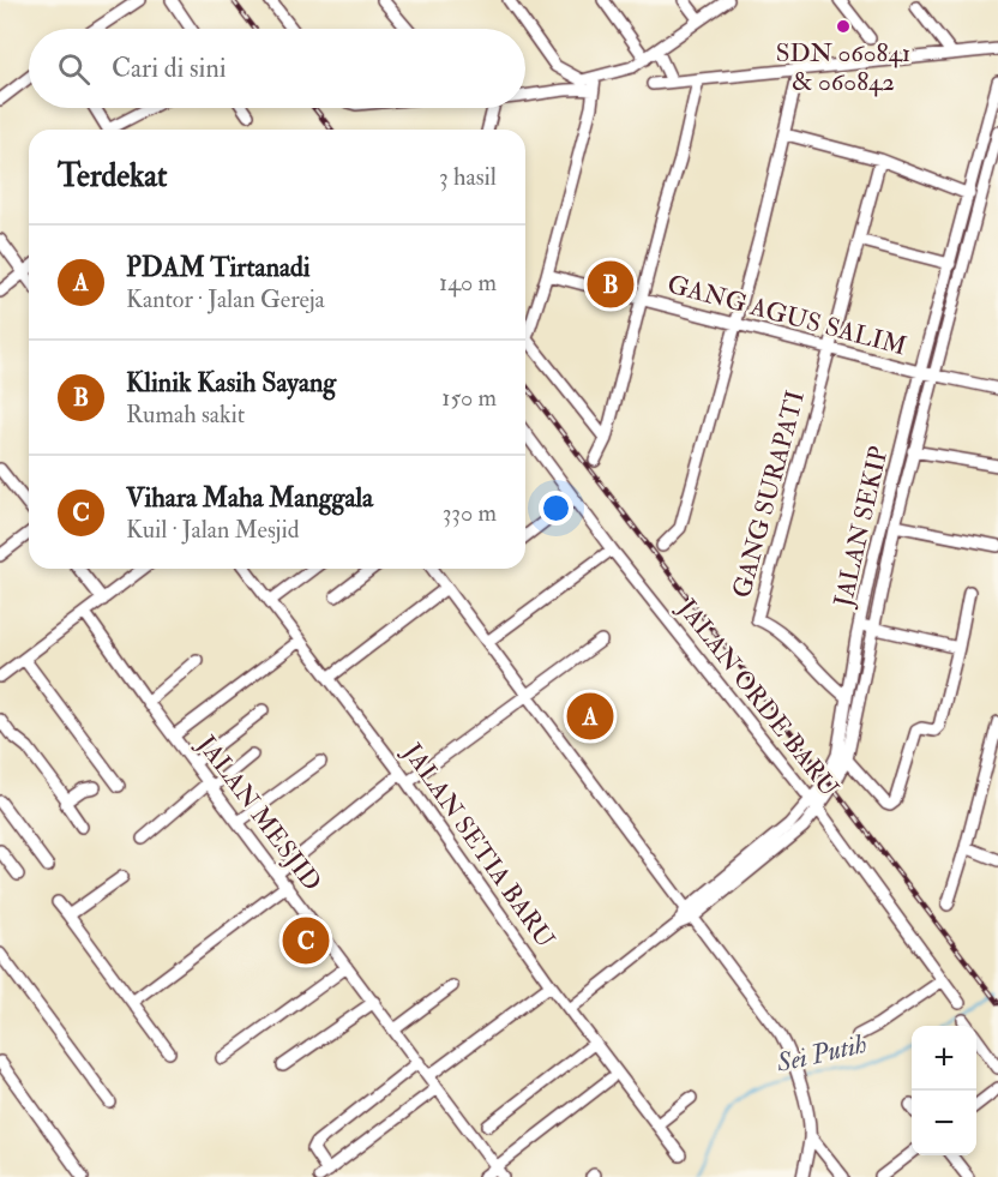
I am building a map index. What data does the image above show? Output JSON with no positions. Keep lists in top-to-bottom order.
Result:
{
  "streets": {
    "street": [
      "GANG AGUS SALIM",
      "GANG SURAPATI",
      "JALAN SEKIP",
      "JALAN ORDE BARU",
      "JALAN MESJID",
      "JALAN SETIA BARU"
    ]
  },
  "crossings": [
    ["GANG AGUS SALIM", "GANG SURAPATI"],
    ["GANG AGUS SALIM", "JALAN SEKIP"],
    ["GANG SURAPATI", "JALAN SEKIP"],
    ["JALAN SEKIP", "JALAN ORDE BARU"],
    ["JALAN SEKIP", "JALAN SETIA BARU"]
  ],
  "water": ["Sei Putih"],
  "places": ["SDN 060841 & 060842"],
  "page": {
    "search": "Cari di sini",
    "heading": ["Terdekat", "3 hasil"],
    "list": [
      {
        "mark": "A",
        "name": "PDAM Tirtanadi",
        "note": "Kantor · Jalan Gereja",
        "value": "140 m"
      },
      {
        "mark": "B",
        "name": "Klinik Kasih Sayang",
        "note": "Rumah sakit",
        "value": "150 m"
      },
      {
        "mark": "C",
        "name": "Vihara Maha Manggala",
        "note": "Kuil · Jalan Mesjid",
        "value": "330 m"
      }
    ],
    "pins": ["B", "A", "C"],
    "map_buttons": ["+", "−"]
  }
}
